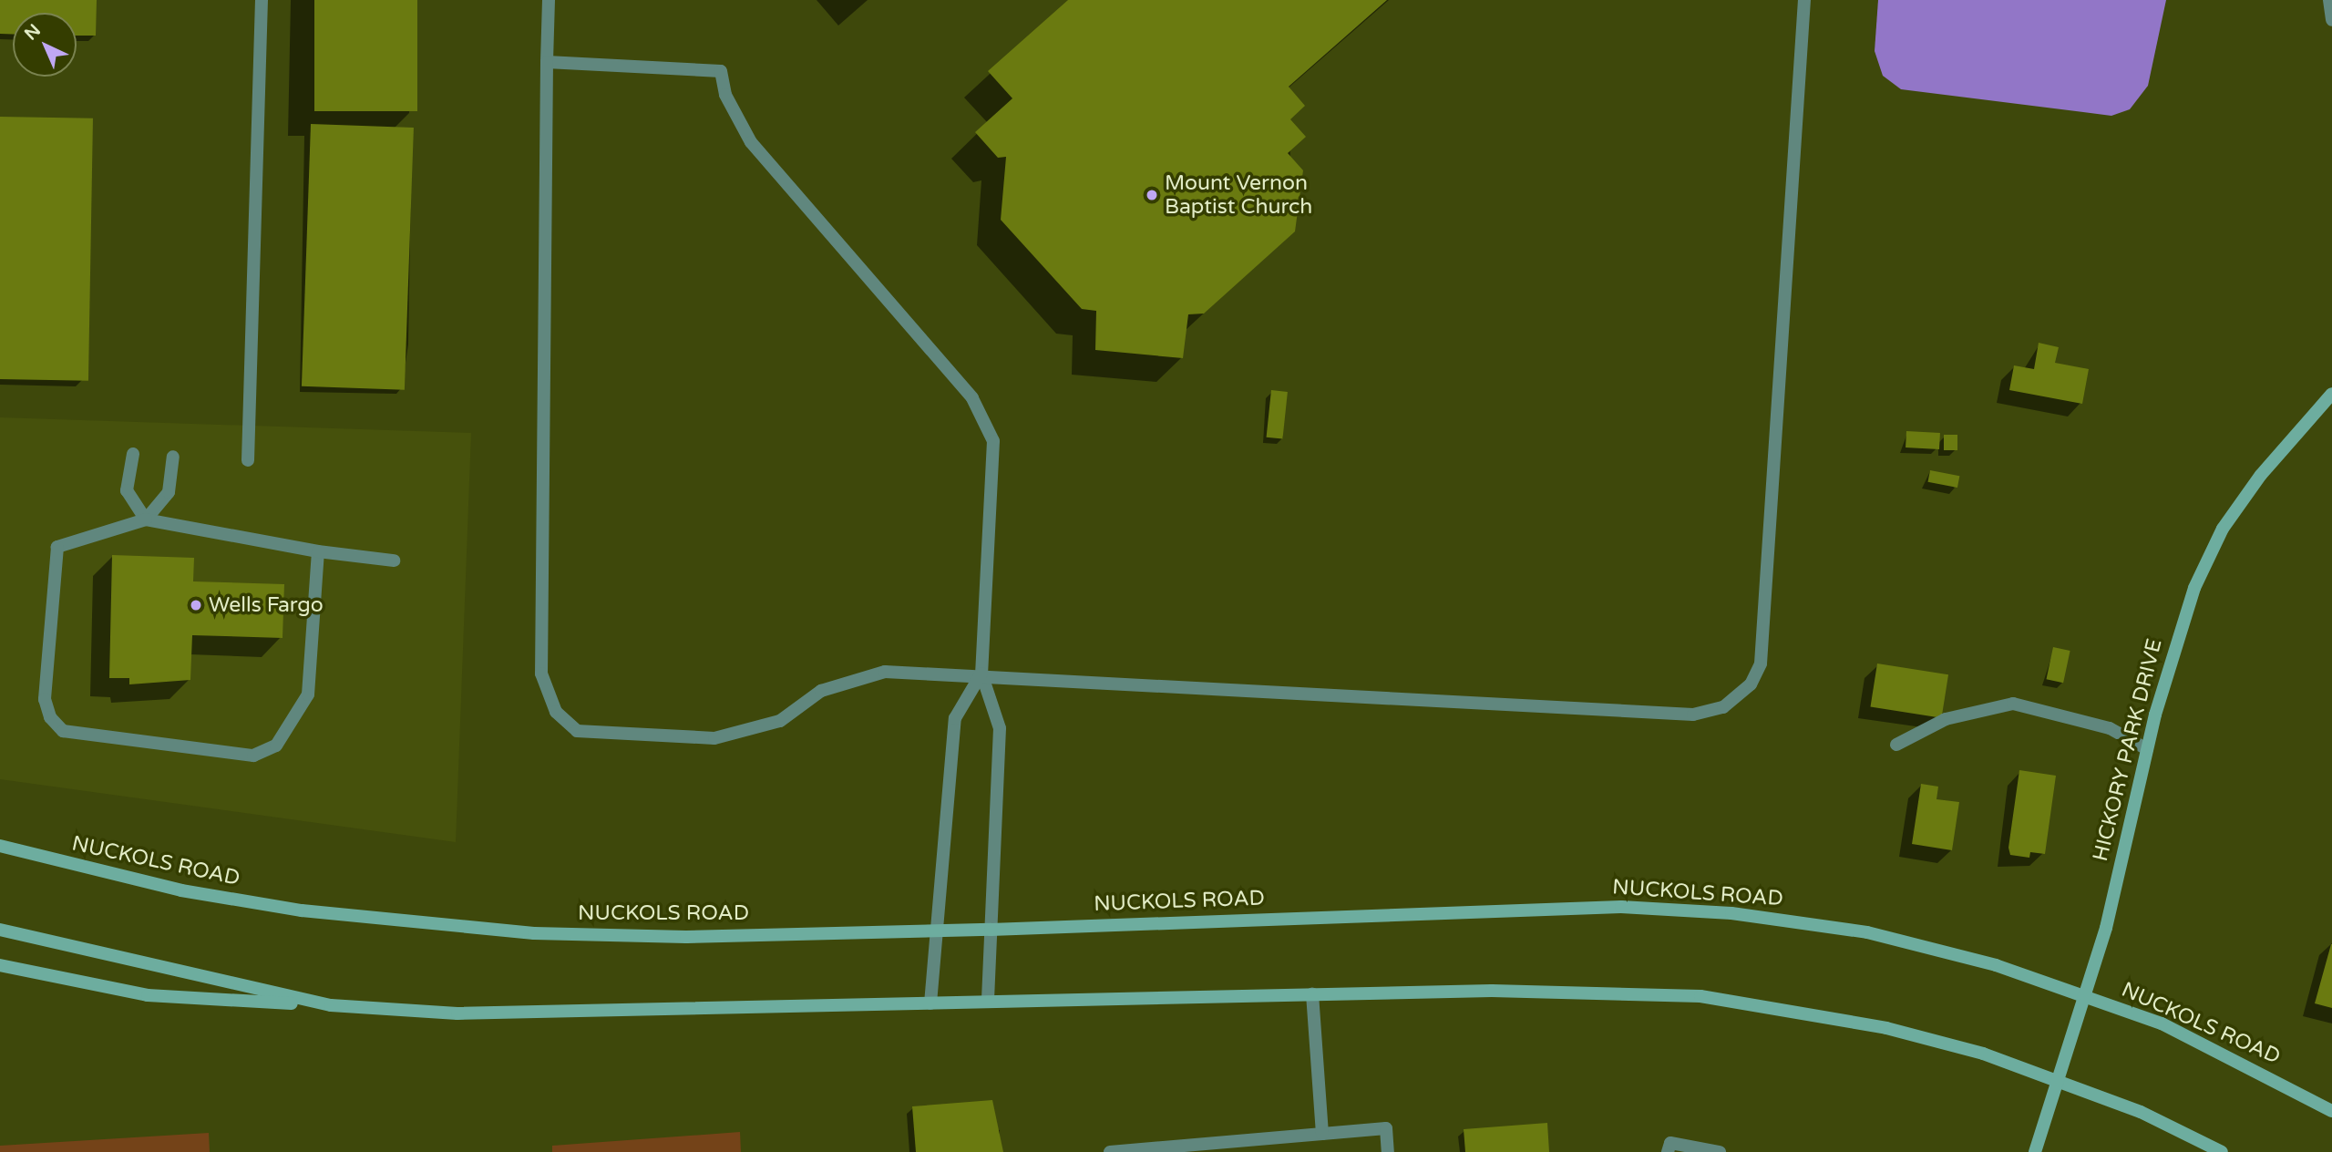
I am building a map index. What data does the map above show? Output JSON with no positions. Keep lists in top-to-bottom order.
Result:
{
  "streets": {
    "main road": ["HICKORY PARK DRIVE", "NUCKOLS ROAD"]
  },
  "crossings": [
    ["HICKORY PARK DRIVE", "NUCKOLS ROAD"]
  ],
  "places": ["Mount Vernon Baptist Church", "Wells Fargo"],
  "north": "top left"
}
